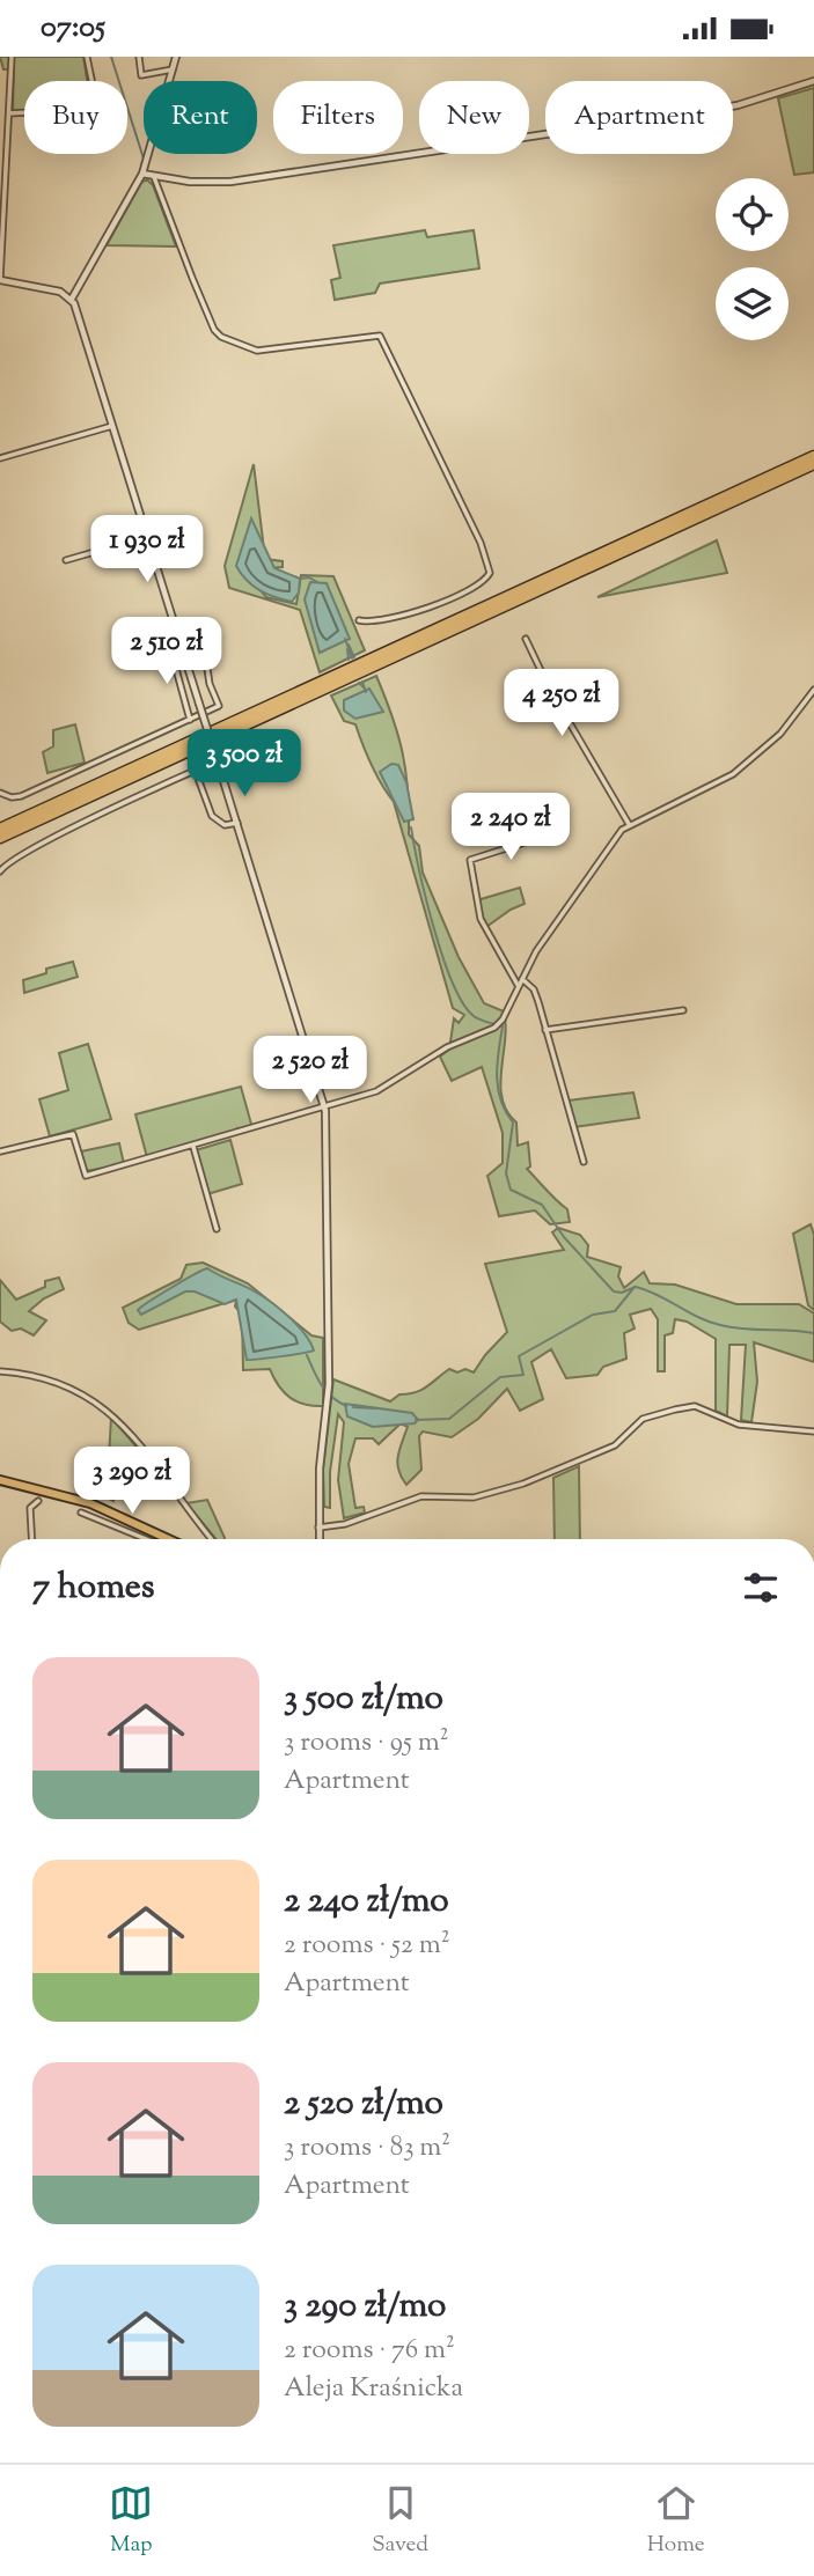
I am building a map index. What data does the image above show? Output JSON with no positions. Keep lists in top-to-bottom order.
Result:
{
  "page": {
    "status": "07:05",
    "chip": [
      "Buy",
      "Rent",
      "Filters",
      "New",
      "Apartment"
    ],
    "price": [
      "1 930 zł",
      "2 510 zł",
      "4 250 zł",
      "3 500 zł",
      "2 240 zł",
      "2 520 zł",
      "3 290 zł"
    ],
    "heading": "7 homes",
    "list": [
      {
        "name": "3 500 zł/mo",
        "note": "3 rooms · 95 m² · Apartment"
      },
      {
        "name": "2 240 zł/mo",
        "note": "2 rooms · 52 m² · Apartment"
      },
      {
        "name": "2 520 zł/mo",
        "note": "3 rooms · 83 m² · Apartment"
      },
      {
        "name": "3 290 zł/mo",
        "note": "2 rooms · 76 m² · Aleja Kraśnicka"
      }
    ],
    "tabs": ["Map", "Saved", "Home"]
  }
}
